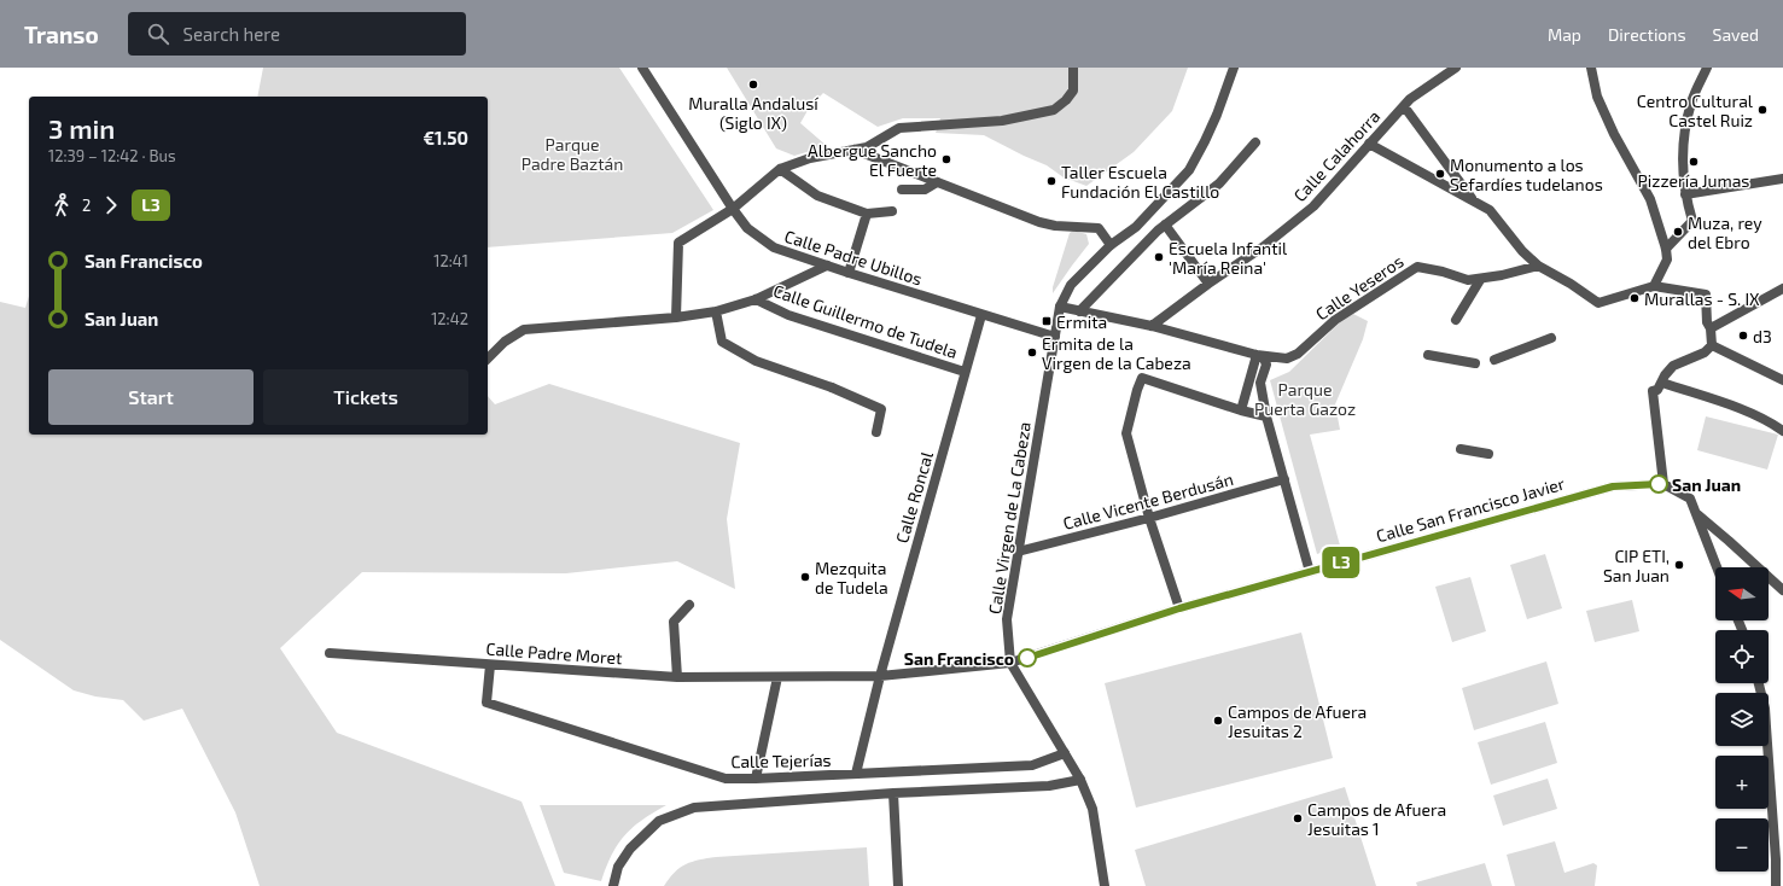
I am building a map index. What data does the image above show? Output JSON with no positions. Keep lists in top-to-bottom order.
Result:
{
  "streets": {
    "street": [
      "Calle Calahorra",
      "Calle Padre Ubillos",
      "Calle Yeseros",
      "Calle Guillermo de Tudela",
      "Calle Roncal",
      "Calle Vicente Berdusán",
      "Calle San Francisco Javier",
      "Calle Virgen de La Cabeza",
      "Calle Padre Moret",
      "Calle Tejerías"
    ]
  },
  "crossings": [
    ["Calle Calahorra", "Calle Yeseros"],
    ["Calle Padre Ubillos", "Calle Guillermo de Tudela"],
    ["Calle Padre Ubillos", "Calle Roncal"],
    ["Calle Padre Ubillos", "Calle Virgen de La Cabeza"],
    ["Calle Yeseros", "Calle Virgen de La Cabeza"],
    ["Calle Guillermo de Tudela", "Calle Roncal"],
    ["Calle Roncal", "Calle Padre Moret"],
    ["Calle Roncal", "Calle Tejerías"],
    ["Calle Vicente Berdusán", "Calle Virgen de La Cabeza"],
    ["Calle San Francisco Javier", "Calle Virgen de La Cabeza"],
    ["Calle San Francisco Javier", "Calle Padre Moret"],
    ["Calle Virgen de La Cabeza", "Calle Padre Moret"],
    ["Calle Virgen de La Cabeza", "Calle Tejerías"],
    ["Calle Padre Moret", "Calle Tejerías"]
  ],
  "parks": ["Parque Padre Baztán", "Parque Puerta Gazoz"],
  "places": {
    "other": [
      "Muralla Andalusí (Siglo IX)",
      "Centro Cultural Castel Ruiz",
      "Albergue Sancho El Fuerte",
      "Pizzería Jumas",
      "Monumento a los Sefardíes tudelanos",
      "Taller Escuela Fundación El Castillo",
      "Muza, rey del Ebro",
      "Escuela Infantil 'María Reina'",
      "Murallas - S. IX",
      "d3",
      "Ermita de la Virgen de la Cabeza",
      "San Juan",
      "CIP ETI, San Juan",
      "Mezquita de Tudela",
      "San Francisco",
      "Campos de Afuera Jesuitas 2",
      "Campos de Afuera Jesuitas 1"
    ],
    "transit": ["Ermita"]
  },
  "lines": ["bus line L3"],
  "north": "left",
  "page": {
    "header": "Transo",
    "search": "Search here",
    "nav": ["Map", "Directions", "Saved"],
    "on_map": "L3",
    "heading": ["3 min", "12:39 – 12:42 · Bus", "€1.50"],
    "legs": ["2", "L3"],
    "list": [
      {
        "name": "San Francisco",
        "value": "12:41"
      },
      {
        "name": "San Juan",
        "value": "12:42"
      }
    ],
    "buttons": ["Start", "Tickets"],
    "map_buttons": ["+", "−"]
  }
}
